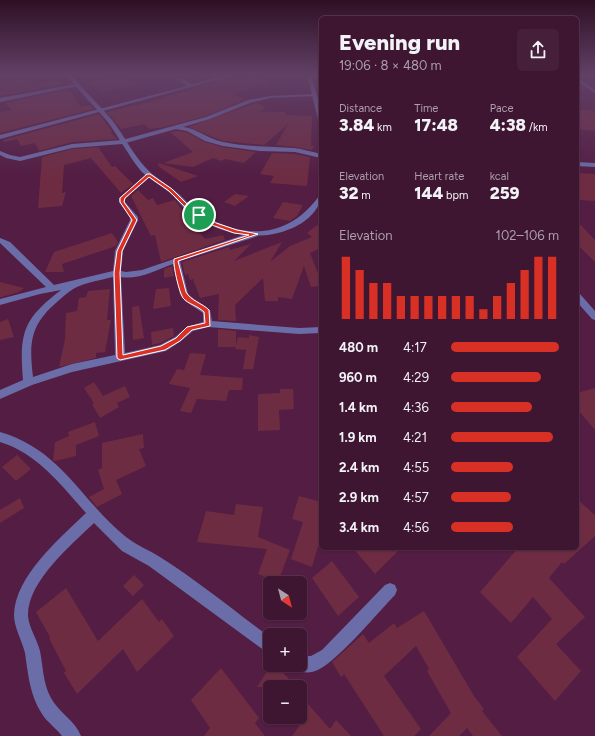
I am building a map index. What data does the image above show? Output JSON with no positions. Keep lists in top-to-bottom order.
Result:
{
  "north": "bottom right",
  "page": {
    "heading": ["Evening run", "19:06 · 8 × 480 m"],
    "stats": [
      ["Distance", "3.84 km"],
      ["Time", "17:48"],
      ["Pace", "4:38 /km"],
      ["Elevation", "32 m"],
      ["Heart rate", "144 bpm"],
      ["kcal", "259"]
    ],
    "chart": ["Elevation", "102–106 m"],
    "list": [
      {
        "name": "480 m",
        "note": "4:17"
      },
      {
        "name": "960 m",
        "note": "4:29"
      },
      {
        "name": "1.4 km",
        "note": "4:36"
      },
      {
        "name": "1.9 km",
        "note": "4:21"
      },
      {
        "name": "2.4 km",
        "note": "4:55"
      },
      {
        "name": "2.9 km",
        "note": "4:57"
      },
      {
        "name": "3.4 km",
        "note": "4:56"
      }
    ],
    "map_buttons": ["+", "−"]
  }
}
